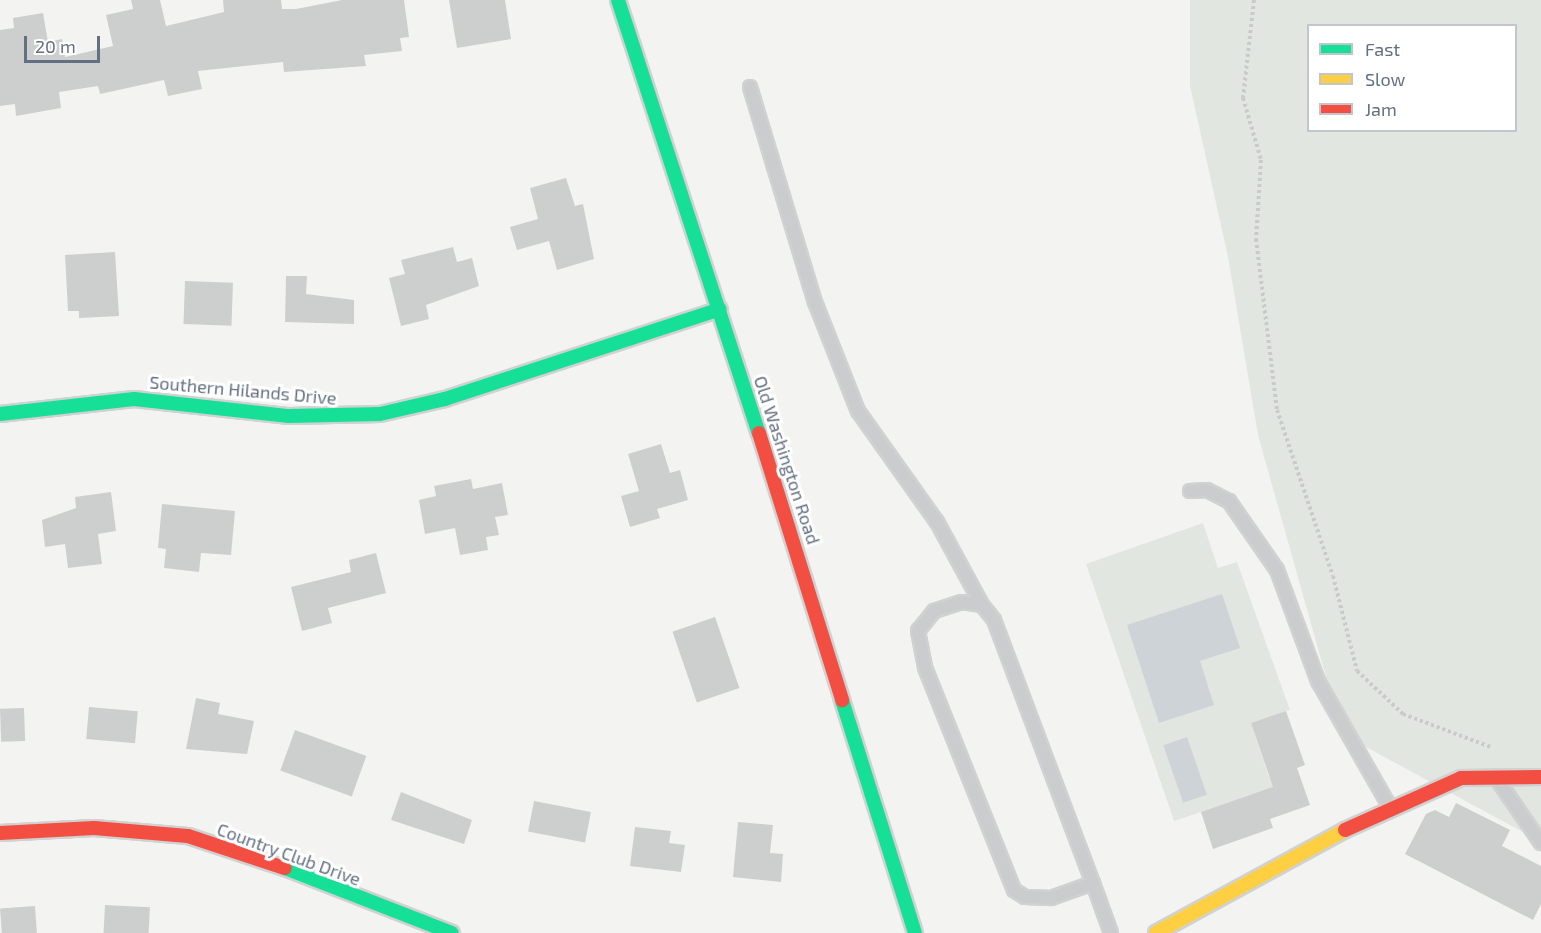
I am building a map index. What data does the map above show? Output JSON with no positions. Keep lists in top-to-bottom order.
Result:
{
  "streets": {
    "street": ["Southern Hilands Drive", "Old Washington Road", "Country Club Drive"]
  },
  "crossings": [
    ["Southern Hilands Drive", "Old Washington Road"]
  ],
  "legend": ["Fast", "Slow", "Jam"],
  "scale_bar": "20 m"
}
